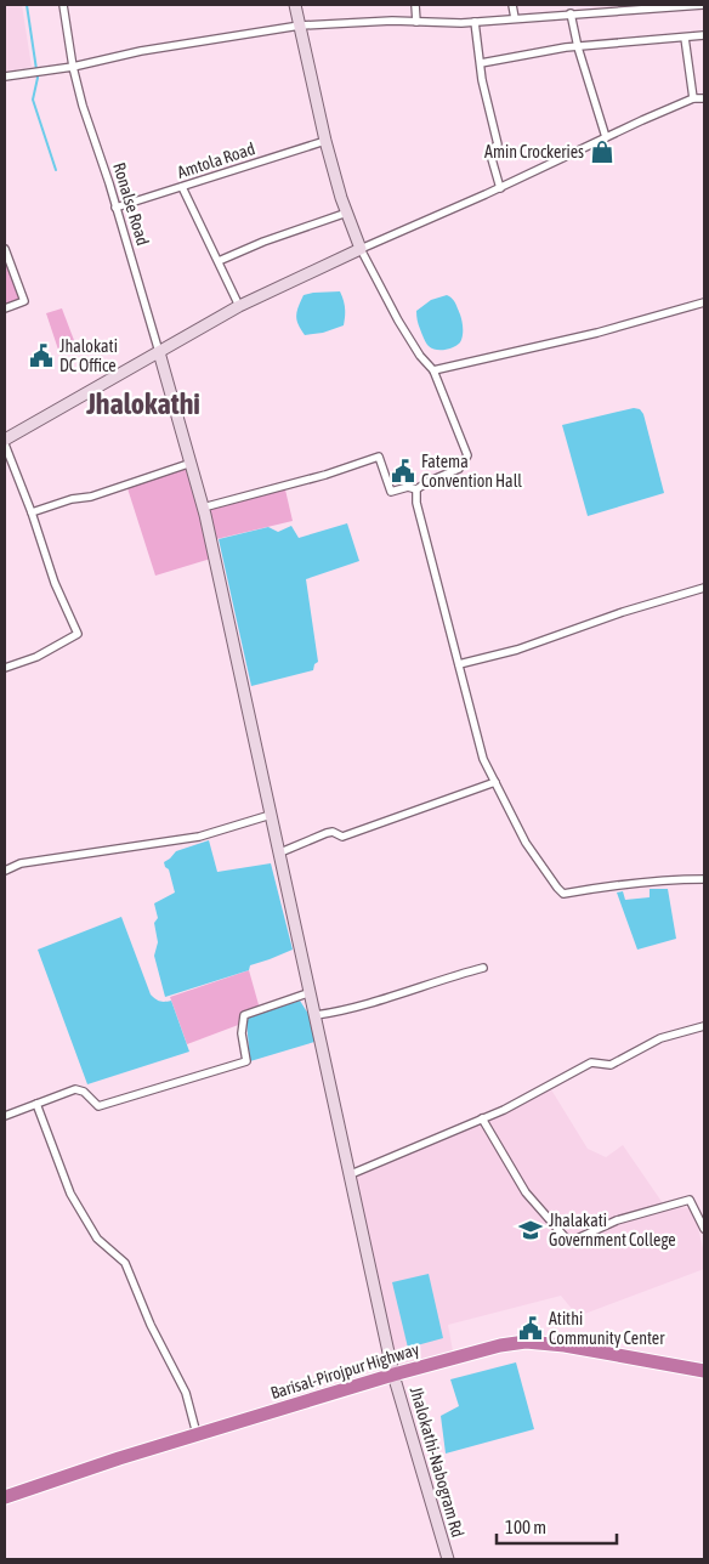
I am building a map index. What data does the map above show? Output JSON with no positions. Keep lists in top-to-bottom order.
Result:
{
  "streets": {
    "highway": ["Barisal-Pirojpur Highway"],
    "main road": ["Jhalokathi-Nabogram Rd"],
    "street": ["Amtola Road", "Ronalse Road"]
  },
  "crossings": [
    ["Amtola Road", "Ronalse Road"],
    ["Ronalse Road", "Jhalokathi-Nabogram Rd"],
    ["Barisal-Pirojpur Highway", "Jhalokathi-Nabogram Rd"]
  ],
  "districts": ["Jhalokathi"],
  "places": {
    "shop": ["Amin Crockeries"],
    "public building": ["Jhalokati DC Office", "Fatema Convention Hall", "Atithi Community Center"],
    "school or university": ["Jhalakati Government College"]
  },
  "scale_bar": "100 m"
}
